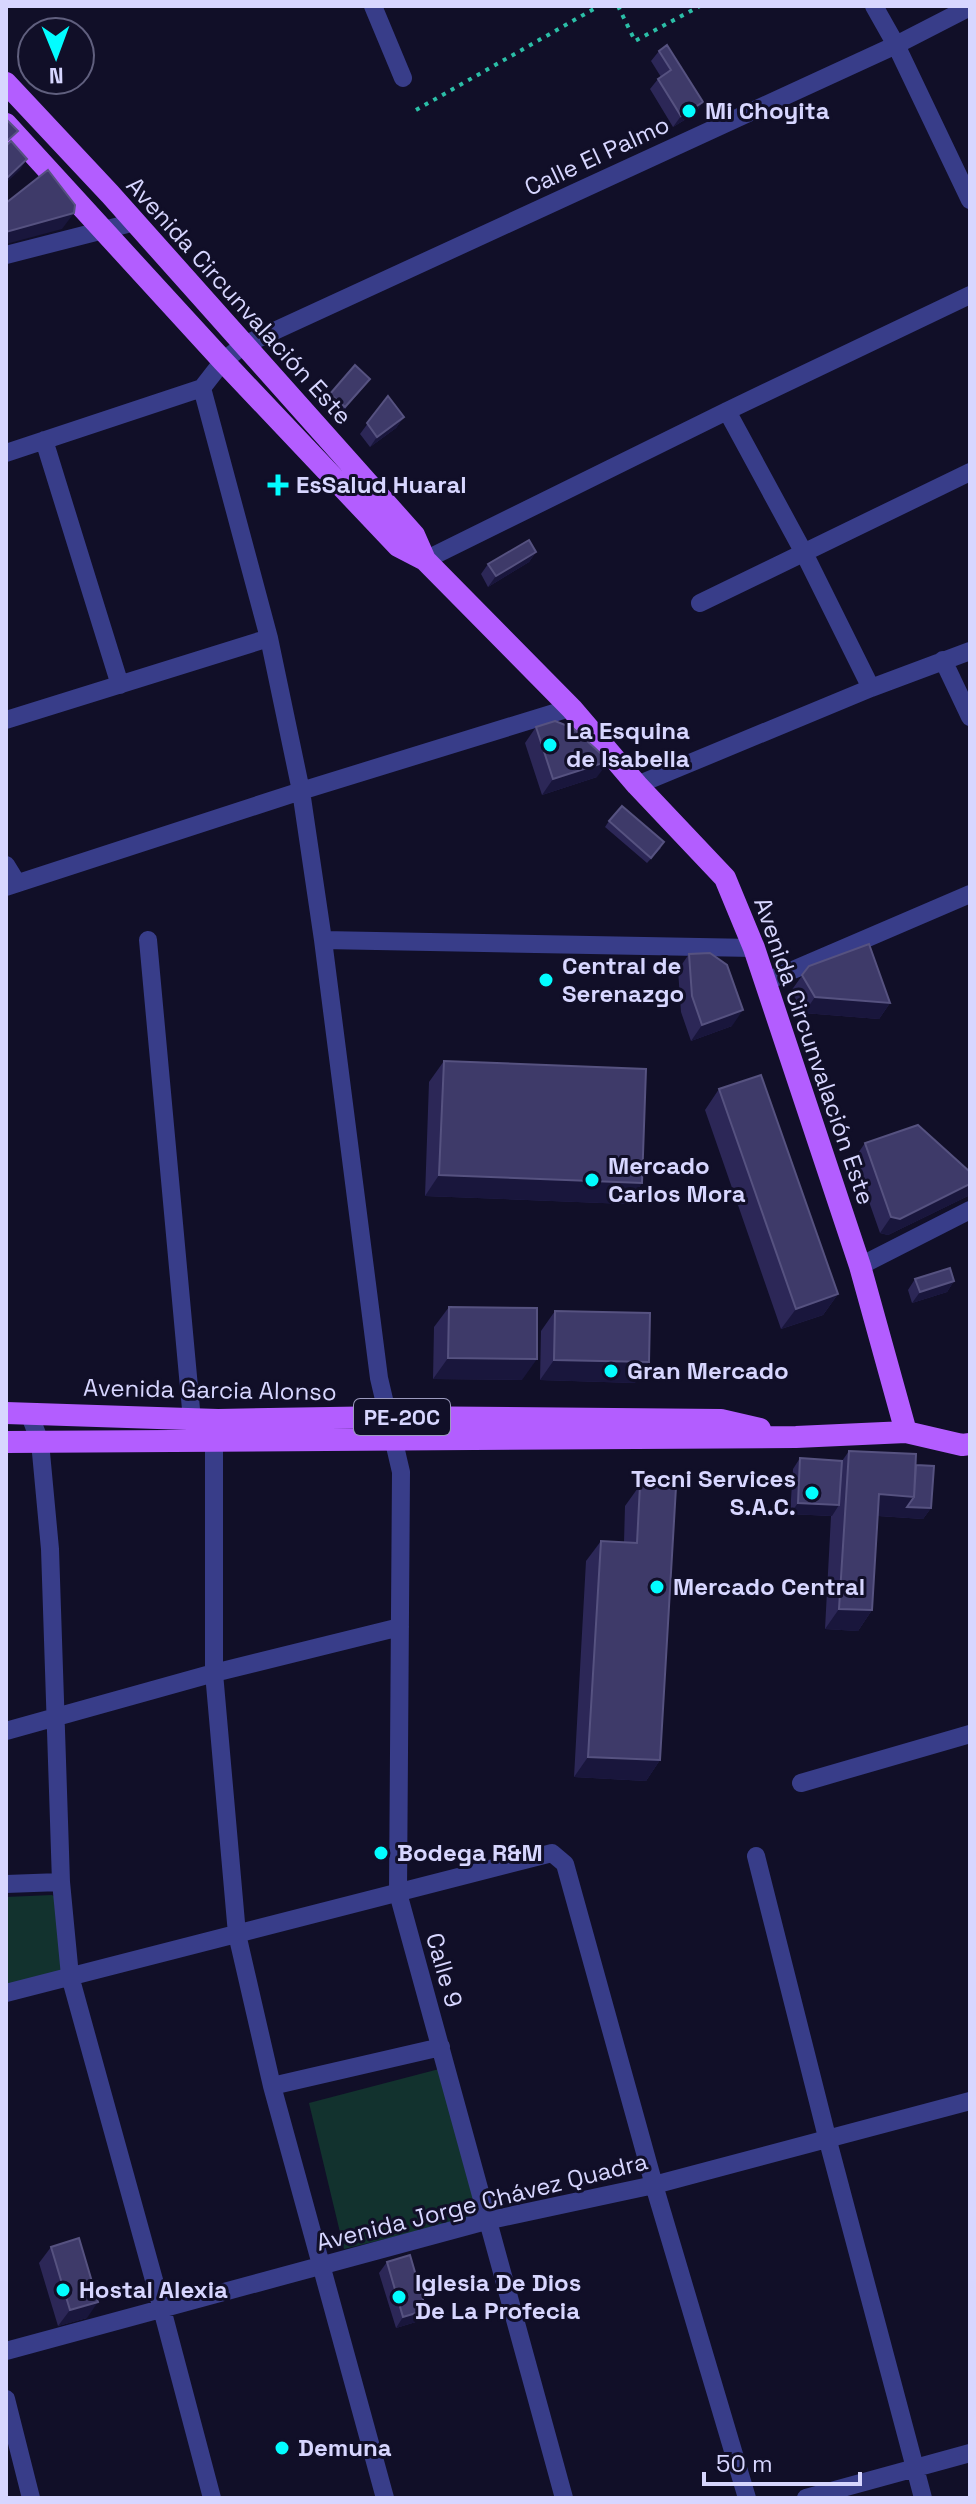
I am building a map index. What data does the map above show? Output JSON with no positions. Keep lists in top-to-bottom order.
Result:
{
  "streets": {
    "main road": ["Avenida Circunvalación Este", "Avenida Garcia Alonso", "PE-20C"],
    "street": ["Calle El Palmo", "Calle 9", "Avenida Jorge Chávez Quadra"]
  },
  "crossings": [
    ["Calle El Palmo", "Avenida Circunvalación Este"],
    ["Calle El Palmo", "Calle 9"],
    ["Avenida Circunvalación Este", "Avenida Garcia Alonso"],
    ["Avenida Garcia Alonso", "Calle 9"],
    ["Calle 9", "Avenida Jorge Chávez Quadra"]
  ],
  "places": {
    "other": [
      "Mi Choyita",
      "La Esquina de Isabella",
      "Central de Serenazgo",
      "Mercado Carlos Mora",
      "Gran Mercado",
      "Tecni Services S.A.C.",
      "Mercado Central",
      "Bodega R&M",
      "Hostal Alexia",
      "Iglesia De Dios De La Profecia",
      "Demuna"
    ],
    "health": ["EsSalud Huaral"]
  },
  "scale_bar": "50 m",
  "north": "bottom"
}
